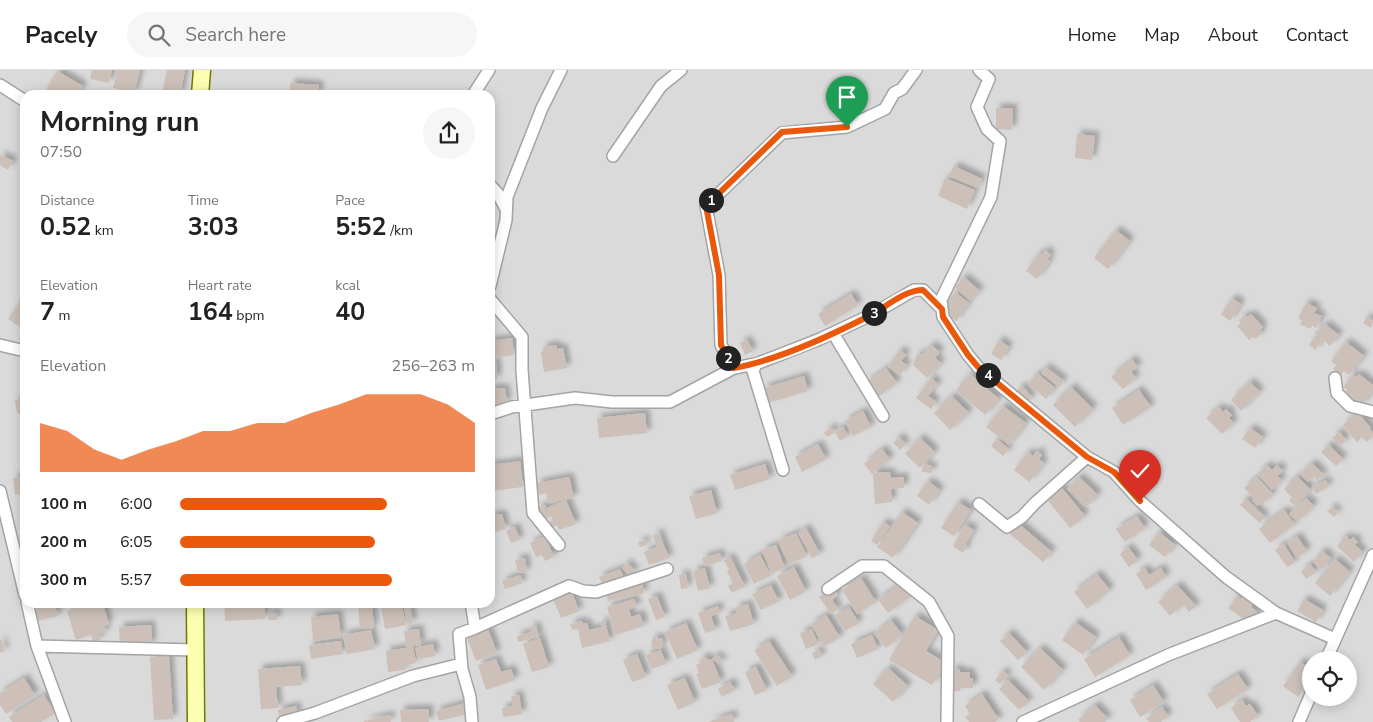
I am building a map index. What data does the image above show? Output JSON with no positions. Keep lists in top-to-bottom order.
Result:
{
  "page": {
    "header": "Pacely",
    "search": "Search here",
    "nav": [
      "Home",
      "Map",
      "About",
      "Contact"
    ],
    "heading": ["Morning run", "07:50"],
    "stats": [
      ["Distance", "0.52 km"],
      ["Time", "3:03"],
      ["Pace", "5:52 /km"],
      ["Elevation", "7 m"],
      ["Heart rate", "164 bpm"],
      ["kcal", "40"]
    ],
    "pins": [
      "1",
      "3",
      "2",
      "4"
    ],
    "chart": ["Elevation", "256–263 m"],
    "list": [
      {
        "name": "100 m",
        "note": "6:00"
      },
      {
        "name": "200 m",
        "note": "6:05"
      },
      {
        "name": "300 m",
        "note": "5:57"
      }
    ]
  }
}
